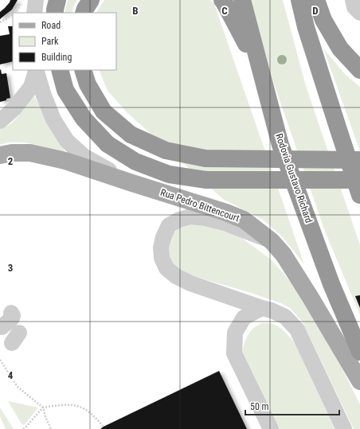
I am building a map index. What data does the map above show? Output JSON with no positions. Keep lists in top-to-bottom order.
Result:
{
  "streets": {
    "highway": ["Rodovia Gustavo Richard"],
    "main road": ["Rua Pedro Bittencourt"]
  },
  "legend": ["Road", "Park", "Building"],
  "scale_bar": "50 m",
  "grid": {
    "columns": ["B", "C", "D"],
    "rows": ["2", "3", "4"]
  }
}
